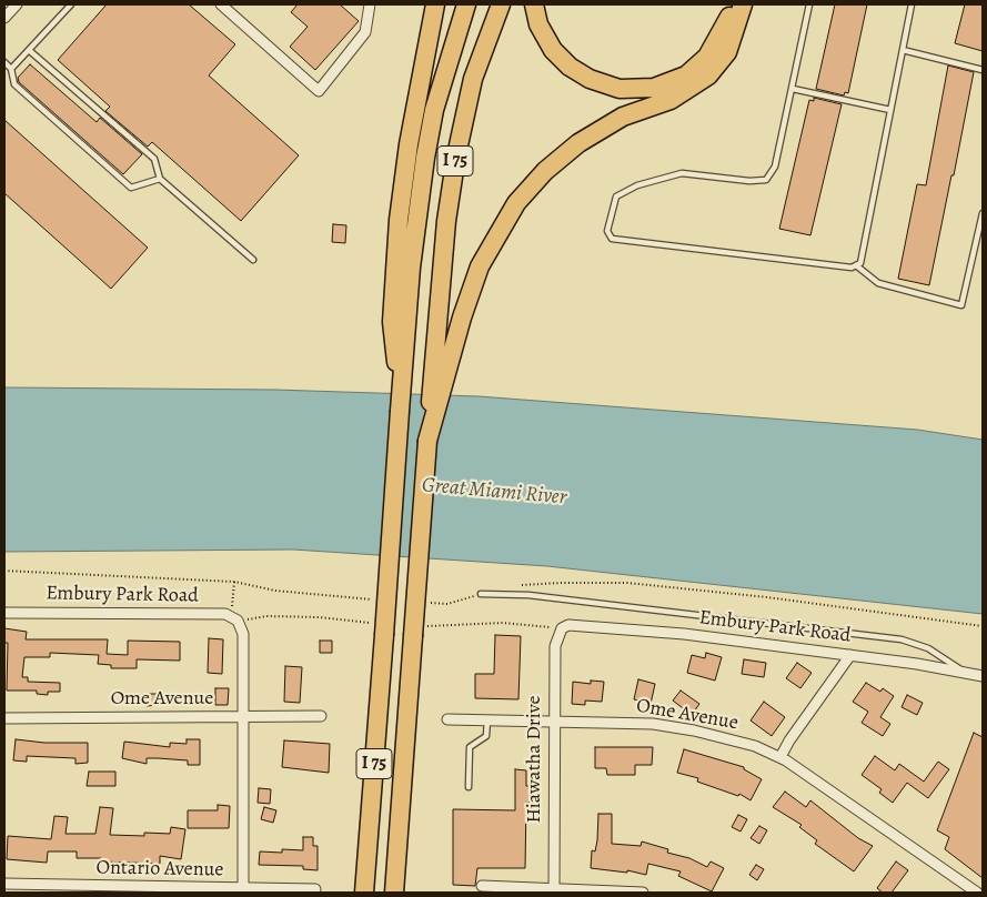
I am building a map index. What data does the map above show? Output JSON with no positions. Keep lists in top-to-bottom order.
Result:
{
  "streets": {
    "highway": ["I 75"],
    "street": [
      "Embury Park Road",
      "Ome Avenue",
      "Hiawatha Drive",
      "Ontario Avenue"
    ]
  },
  "crossings": [
    ["Embury Park Road", "Hiawatha Drive"],
    ["Ome Avenue", "Hiawatha Drive"]
  ],
  "water": ["Great Miami River"]
}
